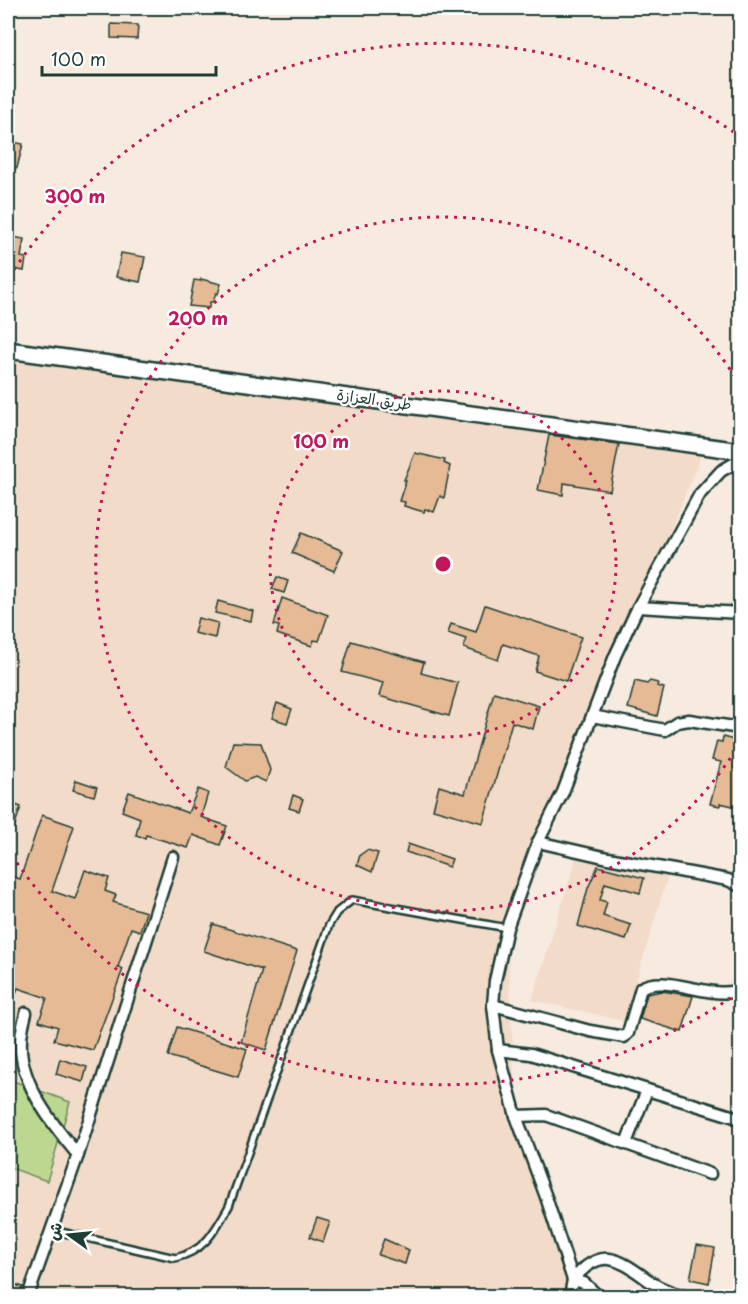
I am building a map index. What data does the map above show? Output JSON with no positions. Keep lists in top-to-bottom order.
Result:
{
  "streets": {
    "street": ["طريق العزازة"]
  },
  "scale_bar": "100 m",
  "north": "left",
  "rings": ["300 m", "200 m", "100 m"]
}
